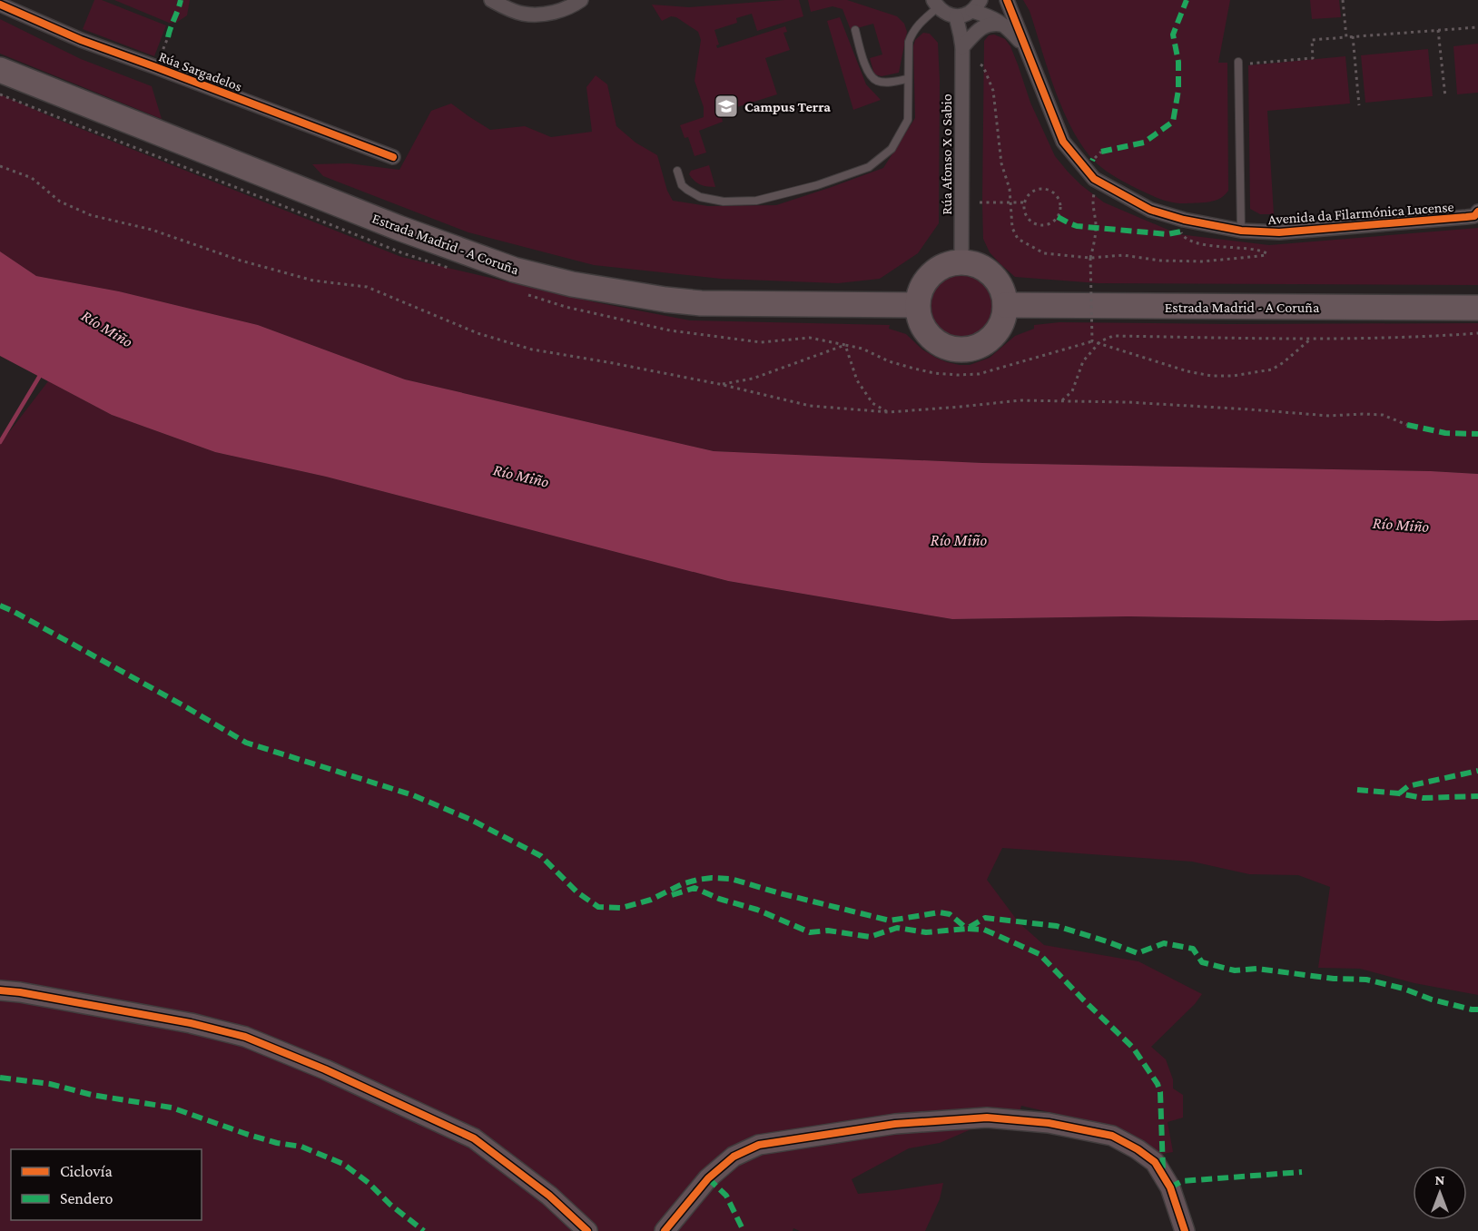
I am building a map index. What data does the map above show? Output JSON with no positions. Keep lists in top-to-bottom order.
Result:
{
  "streets": {
    "highway": ["Estrada Madrid - A Coruña"],
    "street": ["Rúa Sargadelos", "Rúa Afonso X o Sabio", "Avenida da Filarmónica Lucense"]
  },
  "crossings": [
    ["Rúa Afonso X o Sabio", "Estrada Madrid - A Coruña"]
  ],
  "water": ["Río Miño"],
  "places": {
    "school or university": ["Campus Terra"]
  },
  "legend": ["Ciclovía", "Sendero"],
  "north": "top"
}
